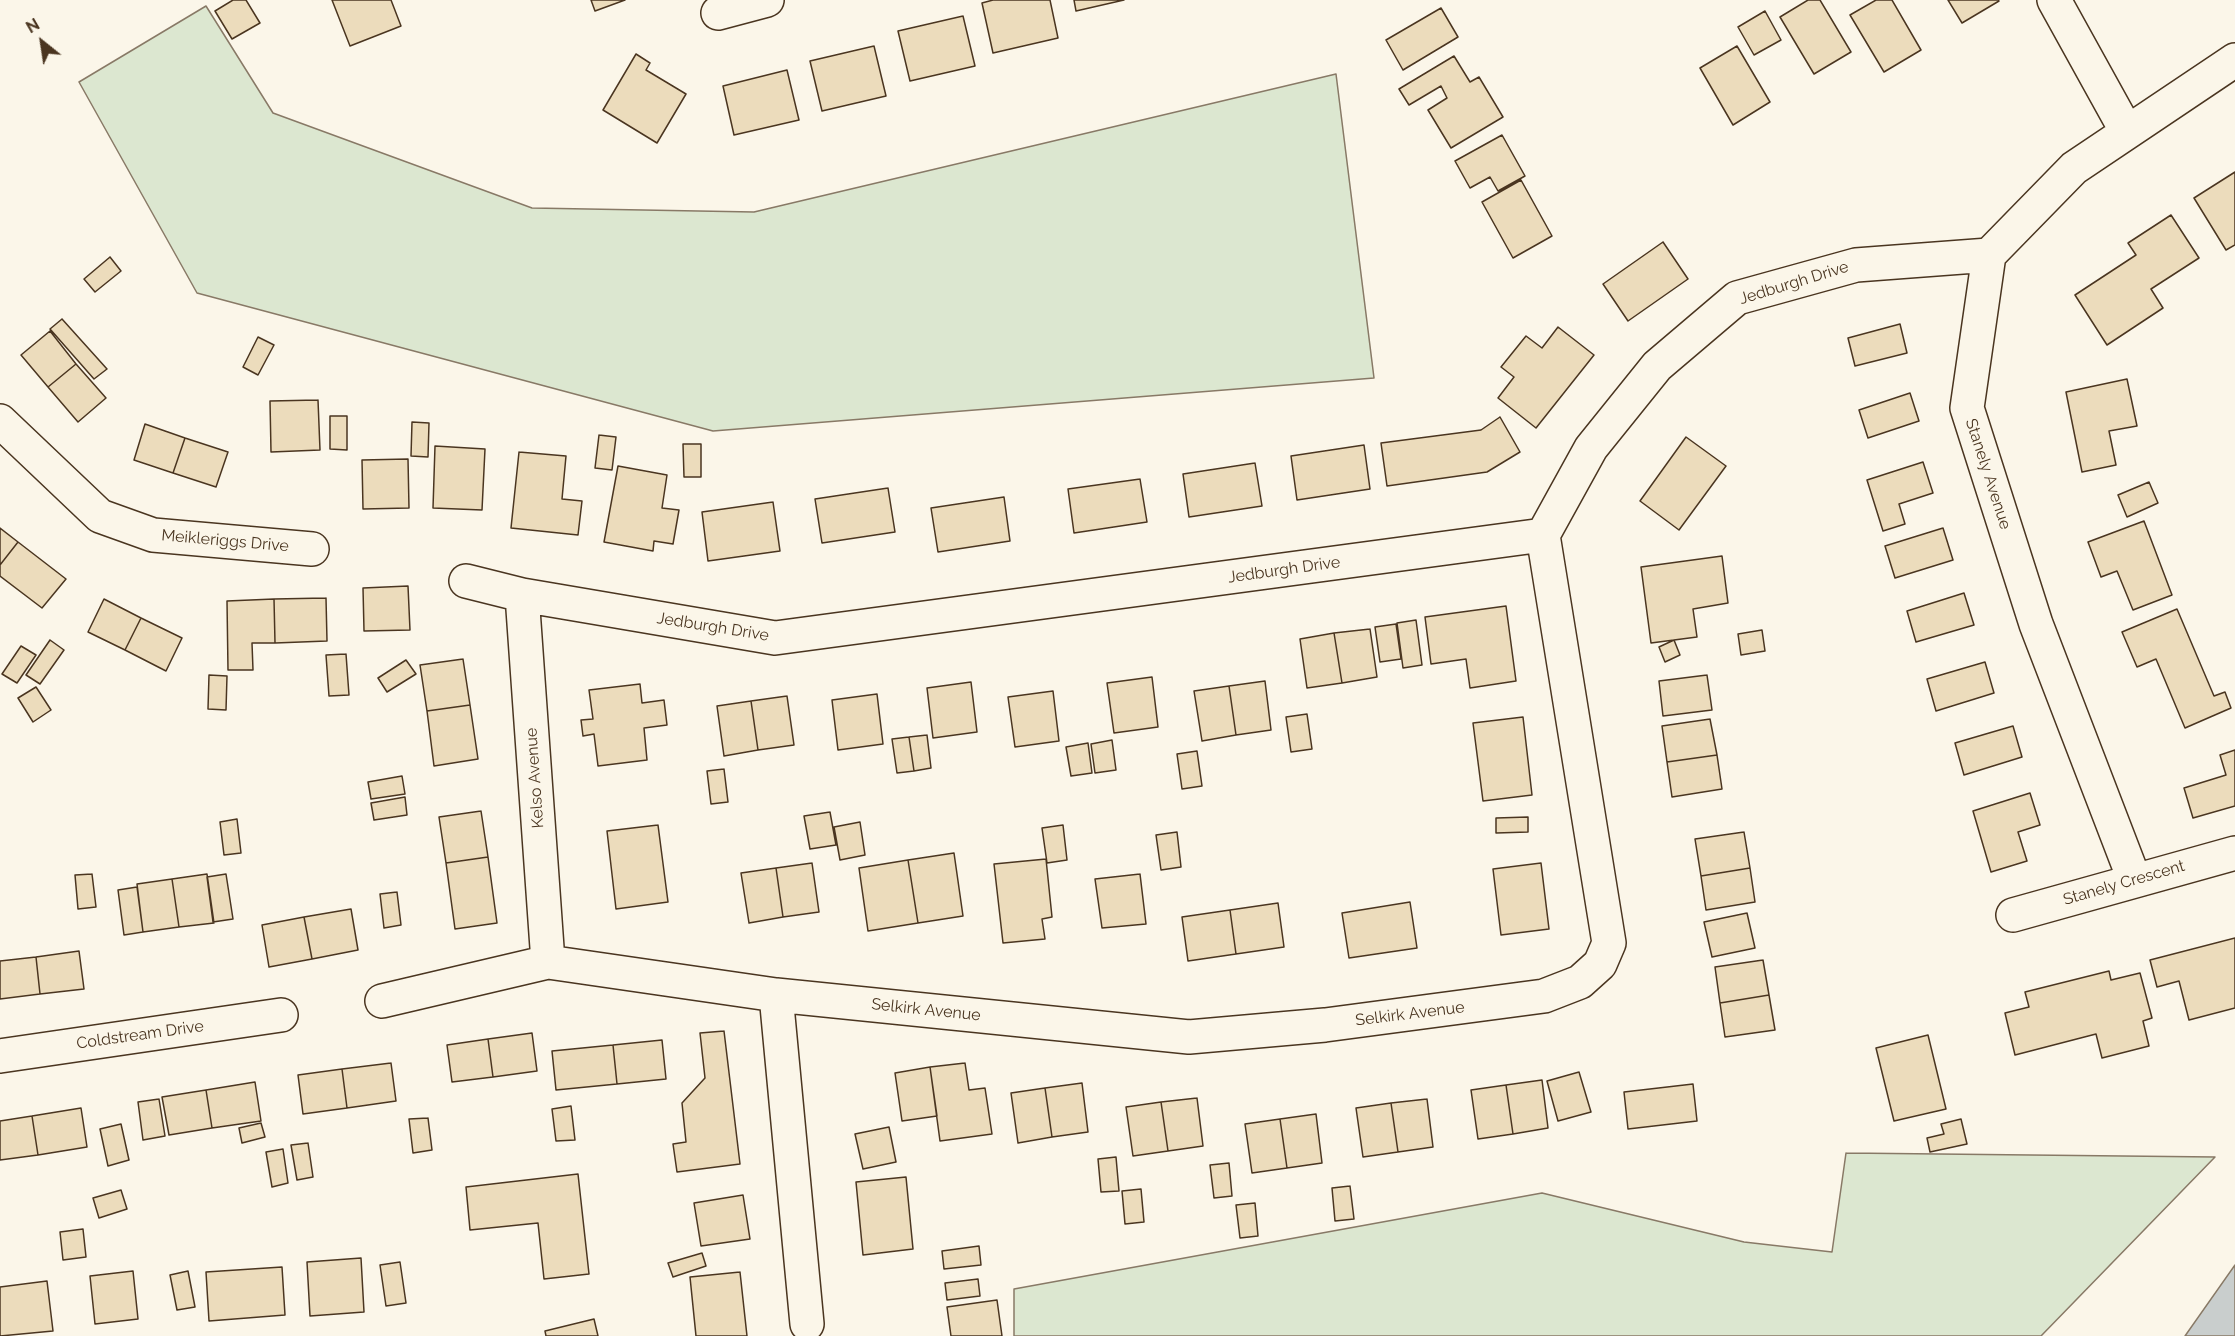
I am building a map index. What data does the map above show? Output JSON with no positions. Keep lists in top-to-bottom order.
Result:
{
  "streets": {
    "street": [
      "Jedburgh Drive",
      "Stanely Avenue",
      "Meikleriggs Drive",
      "Kelso Avenue",
      "Stanely Crescent",
      "Selkirk Avenue",
      "Coldstream Drive"
    ]
  },
  "crossings": [
    ["Jedburgh Drive", "Stanely Avenue"],
    ["Jedburgh Drive", "Kelso Avenue"],
    ["Jedburgh Drive", "Selkirk Avenue"],
    ["Stanely Avenue", "Stanely Crescent"],
    ["Kelso Avenue", "Selkirk Avenue"]
  ],
  "north": "top left"
}
